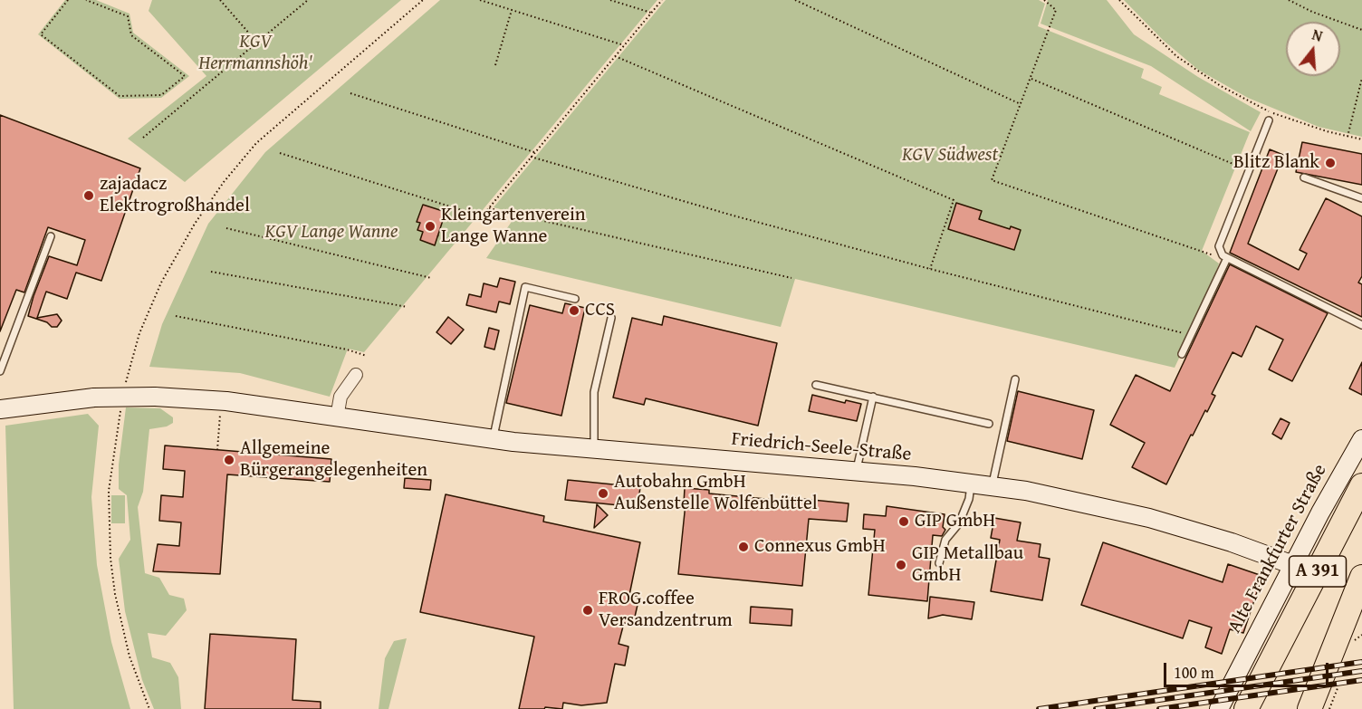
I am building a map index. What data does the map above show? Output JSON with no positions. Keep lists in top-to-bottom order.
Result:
{
  "streets": {
    "highway": ["A 391"],
    "street": ["Friedrich-Seele-Straße", "Alte Frankfurter Straße"]
  },
  "crossings": [
    ["Friedrich-Seele-Straße", "Alte Frankfurter Straße"]
  ],
  "parks": ["KGV Herrmannshöh'", "KGV Südwest", "KGV Lange Wanne"],
  "places": [
    "Blitz Blank",
    "zajadacz Elektrogroßhandel",
    "Kleingartenverein Lange Wanne",
    "CCS",
    "Allgemeine Bürgerangelegenheiten",
    "Autobahn GmbH Außenstelle Wolfenbüttel",
    "GIP GmbH",
    "Connexus GmbH",
    "GIP Metallbau GmbH",
    "FROG.coffee Versandzentrum"
  ],
  "scale_bar": "100 m",
  "north": "top"
}
